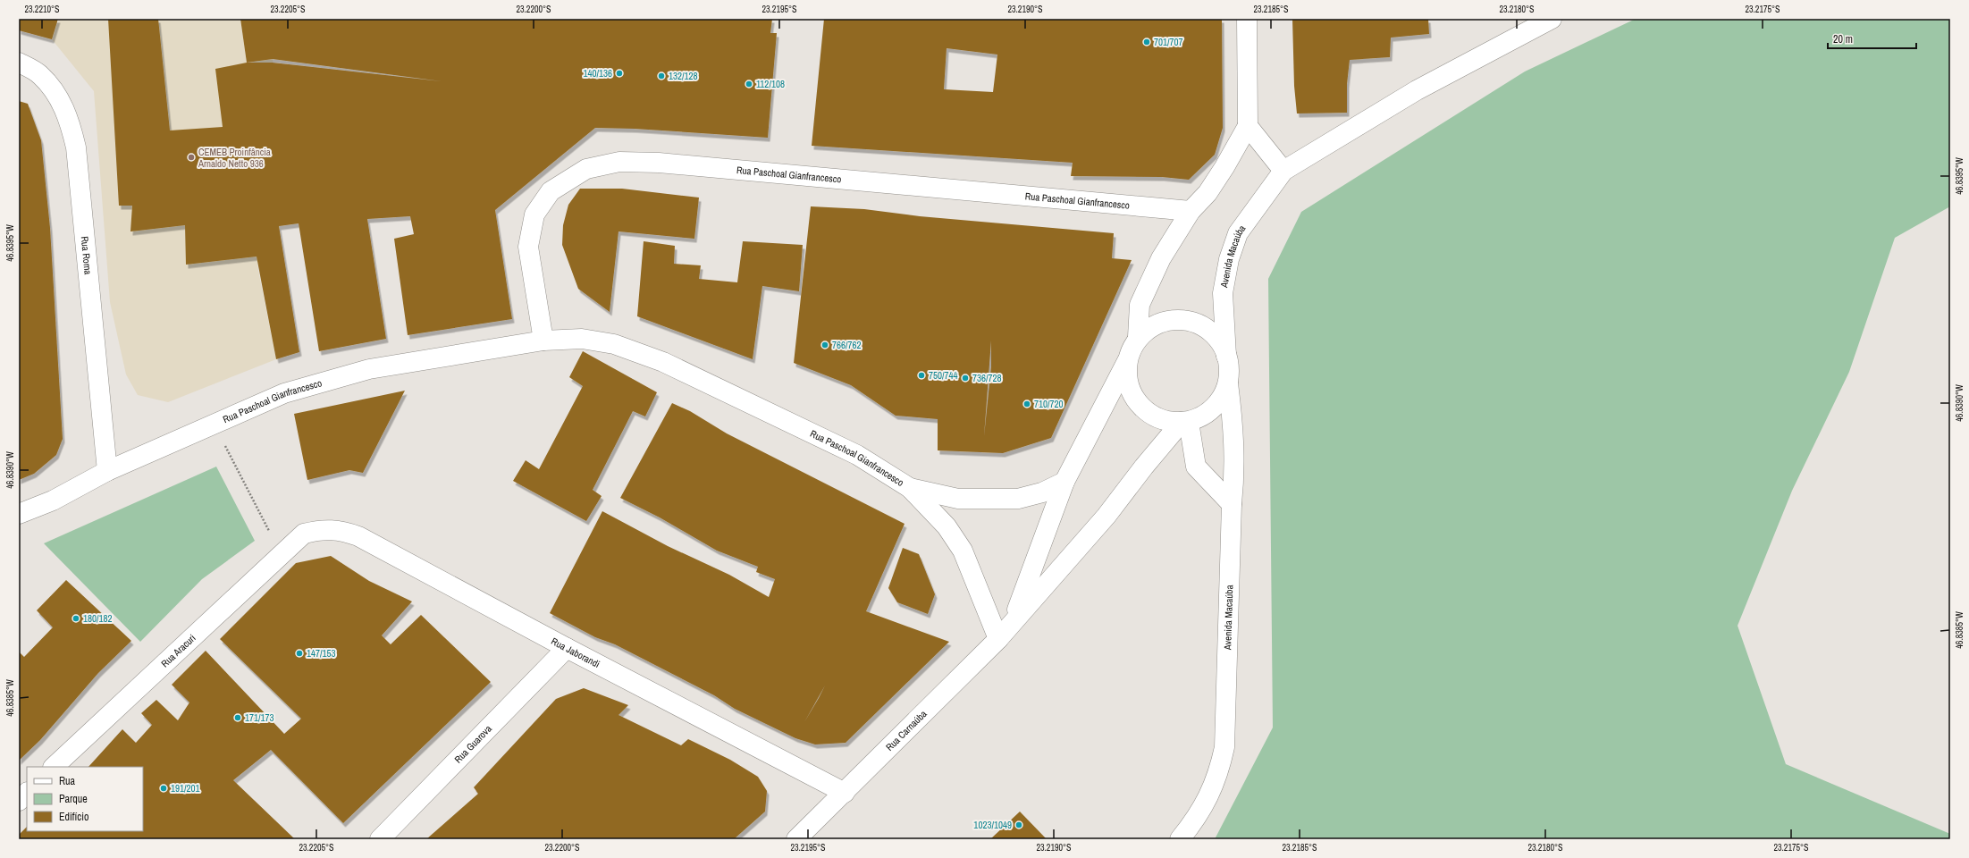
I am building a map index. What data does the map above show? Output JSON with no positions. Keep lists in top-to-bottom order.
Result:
{
  "streets": {
    "street": [
      "Rua Paschoal Gianfrancesco",
      "Rua Roma",
      "Avenida Macaúba",
      "Rua Aracuri",
      "Rua Jaborandi",
      "Rua Carnaúba",
      "Rua Guarova"
    ]
  },
  "crossings": [
    ["Rua Paschoal Gianfrancesco", "Rua Roma"],
    ["Avenida Macaúba", "Rua Carnaúba"],
    ["Rua Aracuri", "Rua Jaborandi"],
    ["Rua Jaborandi", "Rua Carnaúba"],
    ["Rua Jaborandi", "Rua Guarova"]
  ],
  "places": [
    "701/707",
    "140/136",
    "132/128",
    "112/108",
    "CEMEB Proinfância Arnaldo Netto 936",
    "766/762",
    "750/744",
    "736/728",
    "710/720",
    "180/182",
    "147/153",
    "171/173",
    "191/201",
    "1023/1049"
  ],
  "legend": ["Rua", "Parque", "Edifício"],
  "scale_bar": "20 m",
  "coordinates": [
    "23.2210°S",
    "23.2205°S",
    "23.2200°S",
    "23.2195°S",
    "23.2190°S",
    "23.2185°S",
    "23.2180°S",
    "23.2175°S",
    "46.8395°W",
    "46.8390°W",
    "46.8385°W"
  ]
}
